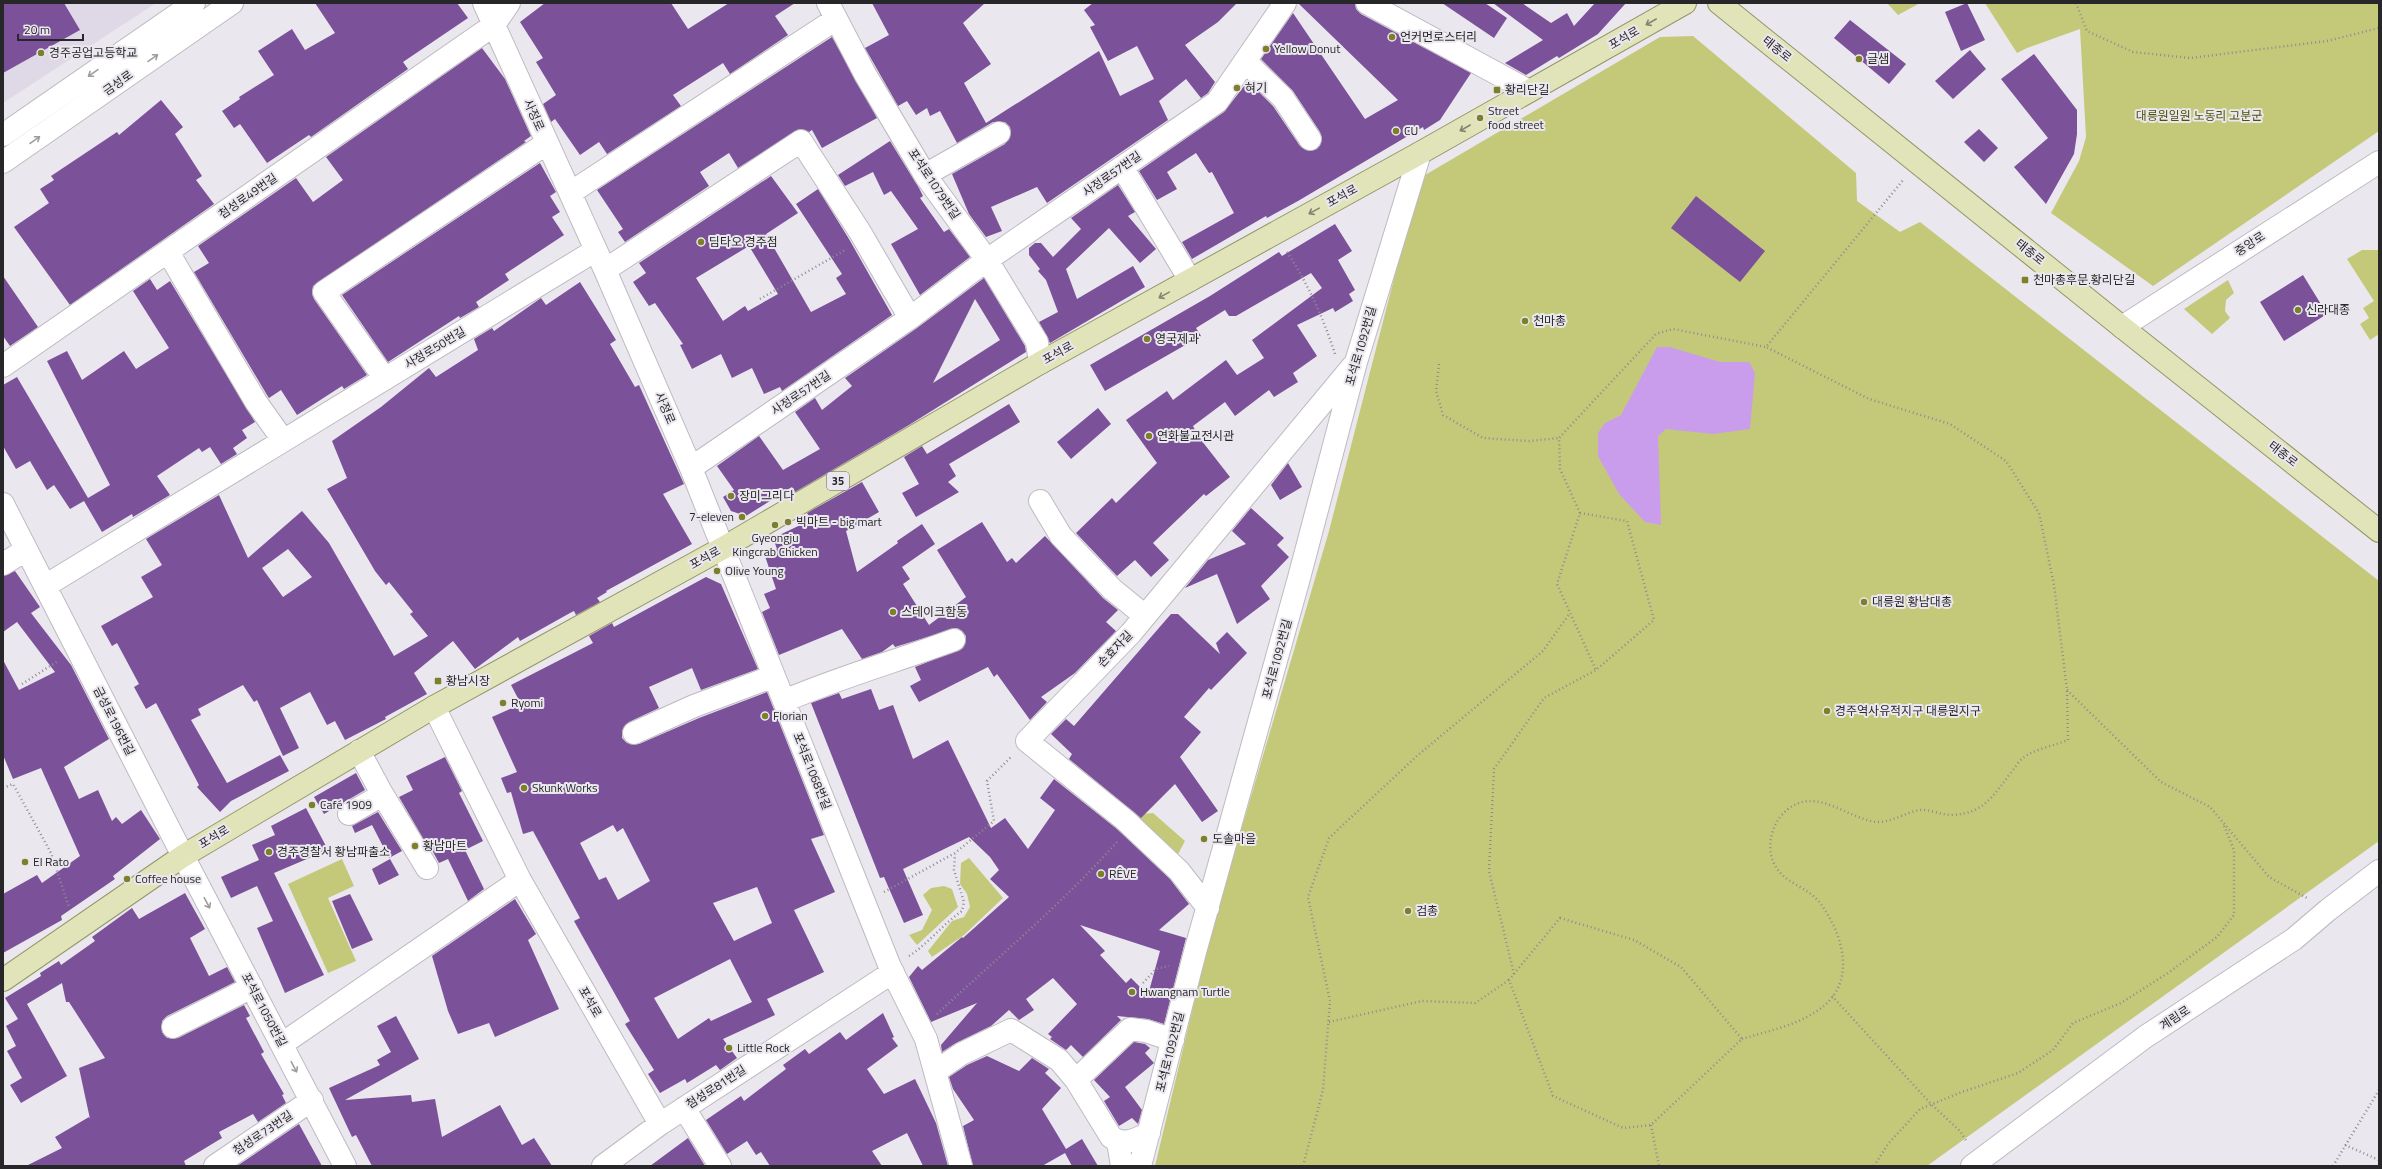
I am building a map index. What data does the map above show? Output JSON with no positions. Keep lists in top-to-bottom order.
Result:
{
  "streets": {
    "main road": ["포석로", "태종로", "35"],
    "street": [
      "금성로",
      "사정로",
      "사정로57번길",
      "포석로1079번길",
      "첨성로49번길",
      "중앙로",
      "포석로1092번길",
      "사정로50번길",
      "손효자길",
      "금성로196번길",
      "포석로1068번길",
      "포석로1050번길",
      "계림로",
      "첨성로81번길",
      "첨성로73번길"
    ]
  },
  "crossings": [
    ["포석로", "사정로"],
    ["포석로", "포석로1079번길"],
    ["포석로", "포석로1092번길"],
    ["포석로", "금성로196번길"],
    ["포석로", "포석로1068번길"],
    ["포석로", "포석로1050번길"],
    ["포석로", "첨성로81번길"],
    ["태종로", "중앙로"],
    ["사정로", "사정로57번길"],
    ["사정로", "첨성로49번길"],
    ["사정로", "사정로50번길"],
    ["사정로", "포석로1068번길"],
    ["사정로57번길", "포석로1079번길"],
    ["포석로1092번길", "손효자길"],
    ["금성로196번길", "포석로1050번길"],
    ["포석로1068번길", "첨성로81번길"],
    ["포석로1050번길", "첨성로73번길"]
  ],
  "one_way": ["포석로1050번길"],
  "parks": ["대릉원일원 노동리 고분군"],
  "places": {
    "other": [
      "언커먼로스터리",
      "Yellow Donut",
      "경주공업고등학교",
      "글샘",
      "혀기",
      "Street food street",
      "CU",
      "딤타오 경주점",
      "신라대종",
      "천마총",
      "영국제과",
      "연화불교전시관",
      "장미그리다",
      "7-eleven",
      "빅마트 - big mart",
      "Gyeongju Kingcrab Chicken",
      "Olive Young",
      "대릉원 황남대총",
      "스테이크함동",
      "Ryomi",
      "경주역사유적지구 대릉원지구",
      "Florian",
      "Skunk Works",
      "Café 1909",
      "도솔마을",
      "황남마트",
      "경주경찰서 황남파출소",
      "El Rato",
      "RÊVE",
      "Coffee house",
      "검총",
      "Hwangnam Turtle",
      "Little Rock"
    ],
    "transit": ["황리단길", "천마총후문.황리단길", "황남시장"]
  },
  "scale_bar": "20 m"
}
